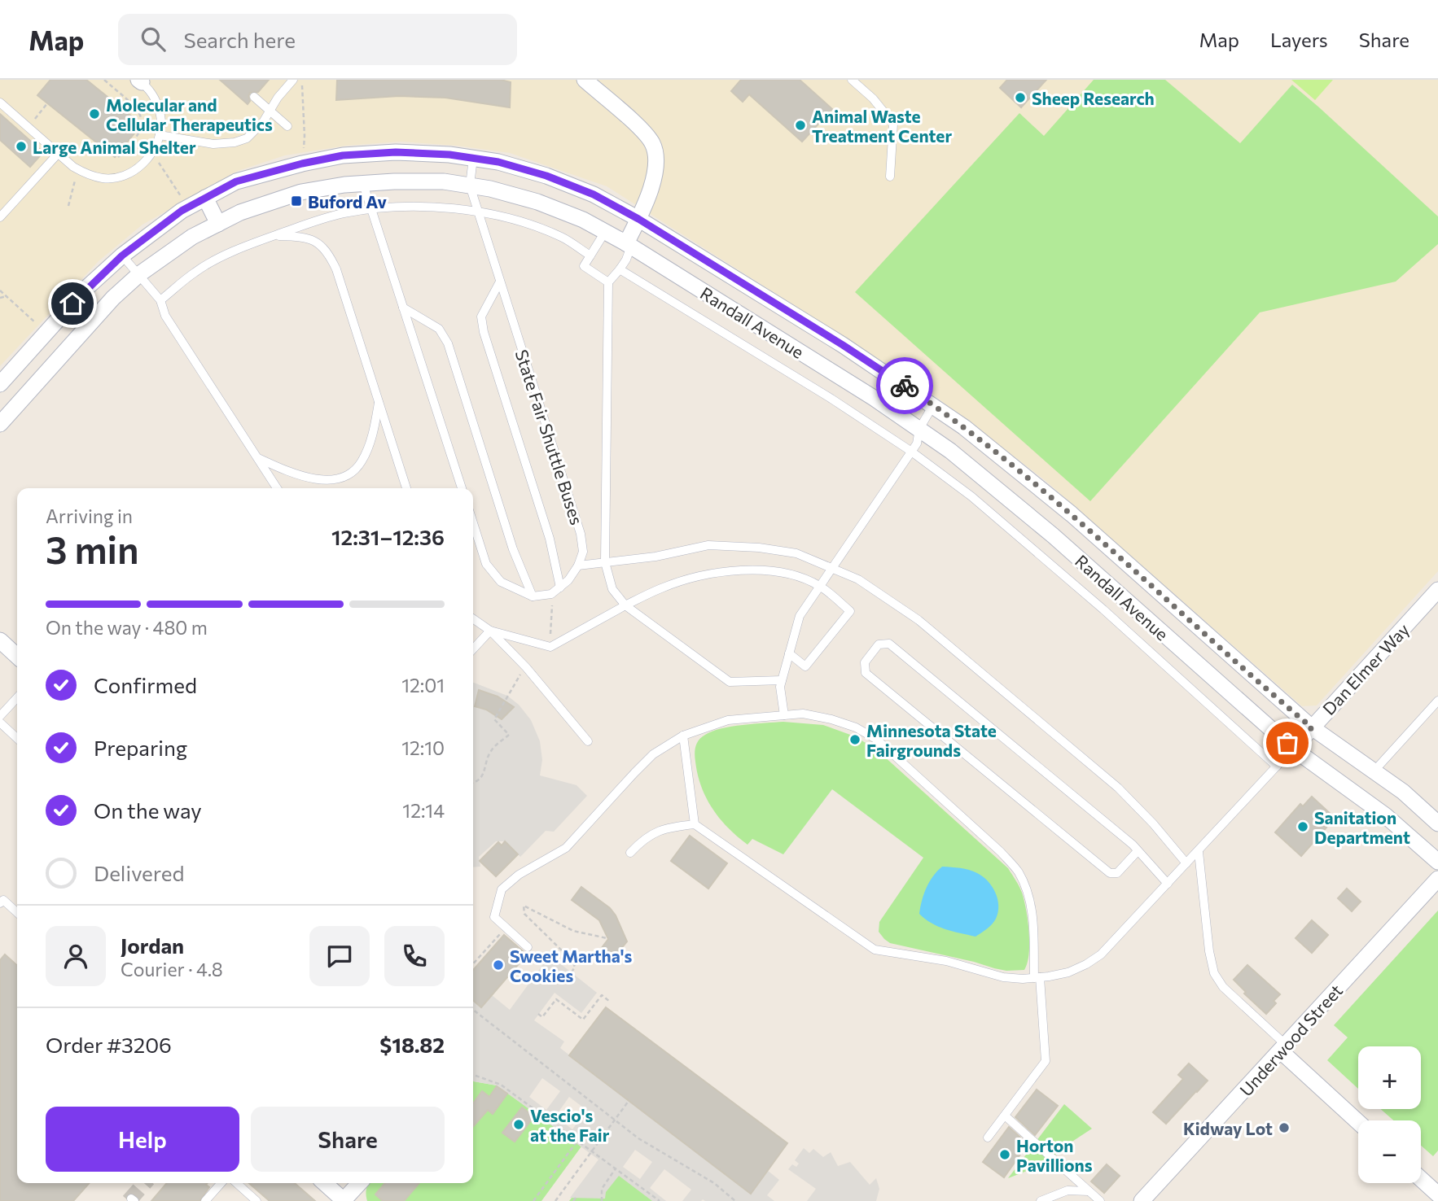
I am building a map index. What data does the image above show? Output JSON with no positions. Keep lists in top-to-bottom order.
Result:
{
  "streets": {
    "street": ["Randall Avenue", "Dan Elmer Way", "Underwood Street"],
    "lane": ["State Fair Shuttle Buses"]
  },
  "crossings": [
    ["Randall Avenue", "State Fair Shuttle Buses"],
    ["Randall Avenue", "Dan Elmer Way"]
  ],
  "places": {
    "other": [
      "Sheep Research",
      "Molecular and Cellular Therapeutics",
      "Animal Waste Treatment Center",
      "Large Animal Shelter",
      "Minnesota State Fairgrounds",
      "Sanitation Department",
      "Sweet Martha's Cookies",
      "Vescio's at the Fair",
      "Kidway Lot",
      "Horton Pavillions"
    ],
    "transit": ["Buford Av"]
  },
  "page": {
    "header": "Map",
    "search": "Search here",
    "nav": ["Map", "Layers", "Share"],
    "heading": ["3 min", "Arriving in", "12:31–12:36"],
    "panel": [
      "Jordan",
      "Courier · 4.8",
      "Order #3206",
      "$18.82"
    ],
    "bar": "On the way · 480 m",
    "list": [
      ["Confirmed", "12:01"],
      ["Preparing", "12:10"],
      ["On the way", "12:14"],
      "Delivered"
    ],
    "map_buttons": ["+", "−"],
    "buttons": ["Help", "Share"]
  }
}
